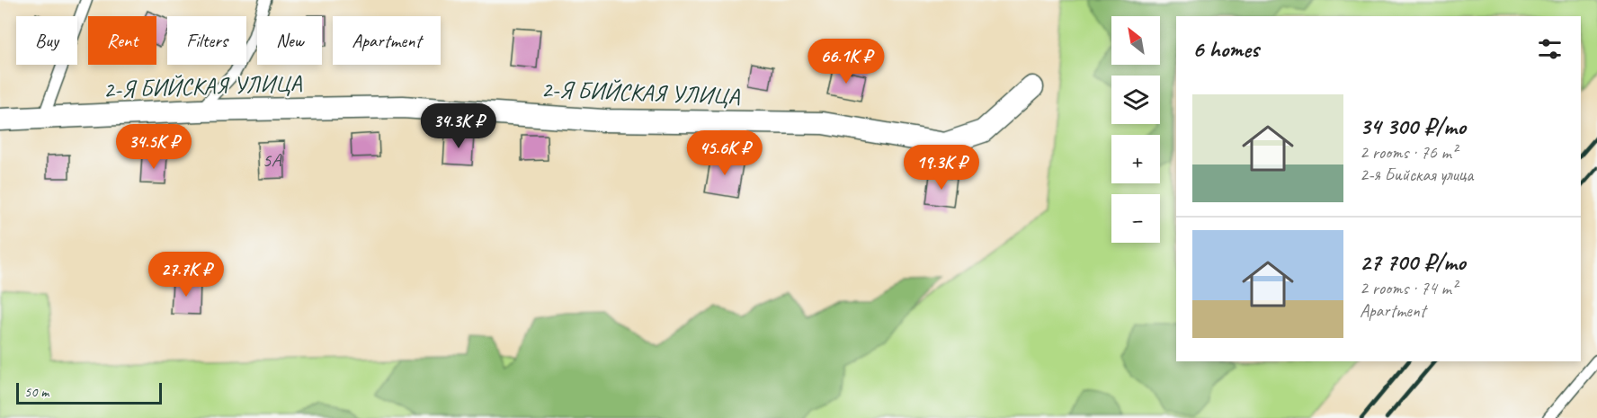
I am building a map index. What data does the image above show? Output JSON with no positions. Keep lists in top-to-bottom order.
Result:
{
  "streets": {
    "street": ["2-Я БИЙСКАЯ УЛИЦА"]
  },
  "house_numbers": ["5А"],
  "scale_bar": "50 m",
  "north": "top left",
  "page": {
    "map_buttons": ["+", "−"],
    "chip": [
      "Buy",
      "Rent",
      "Filters",
      "New",
      "Apartment"
    ],
    "heading": "6 homes",
    "price": [
      "66.1K ₽",
      "34.3K ₽",
      "34.5K ₽",
      "45.6K ₽",
      "19.3K ₽",
      "27.7K ₽"
    ],
    "list": [
      {
        "name": "34 300 ₽/mo",
        "note": "2 rooms · 76 m² · 2-я Бийская улица"
      },
      {
        "name": "27 700 ₽/mo",
        "note": "2 rooms · 74 m² · Apartment"
      }
    ],
    "scale": "50 m"
  }
}
